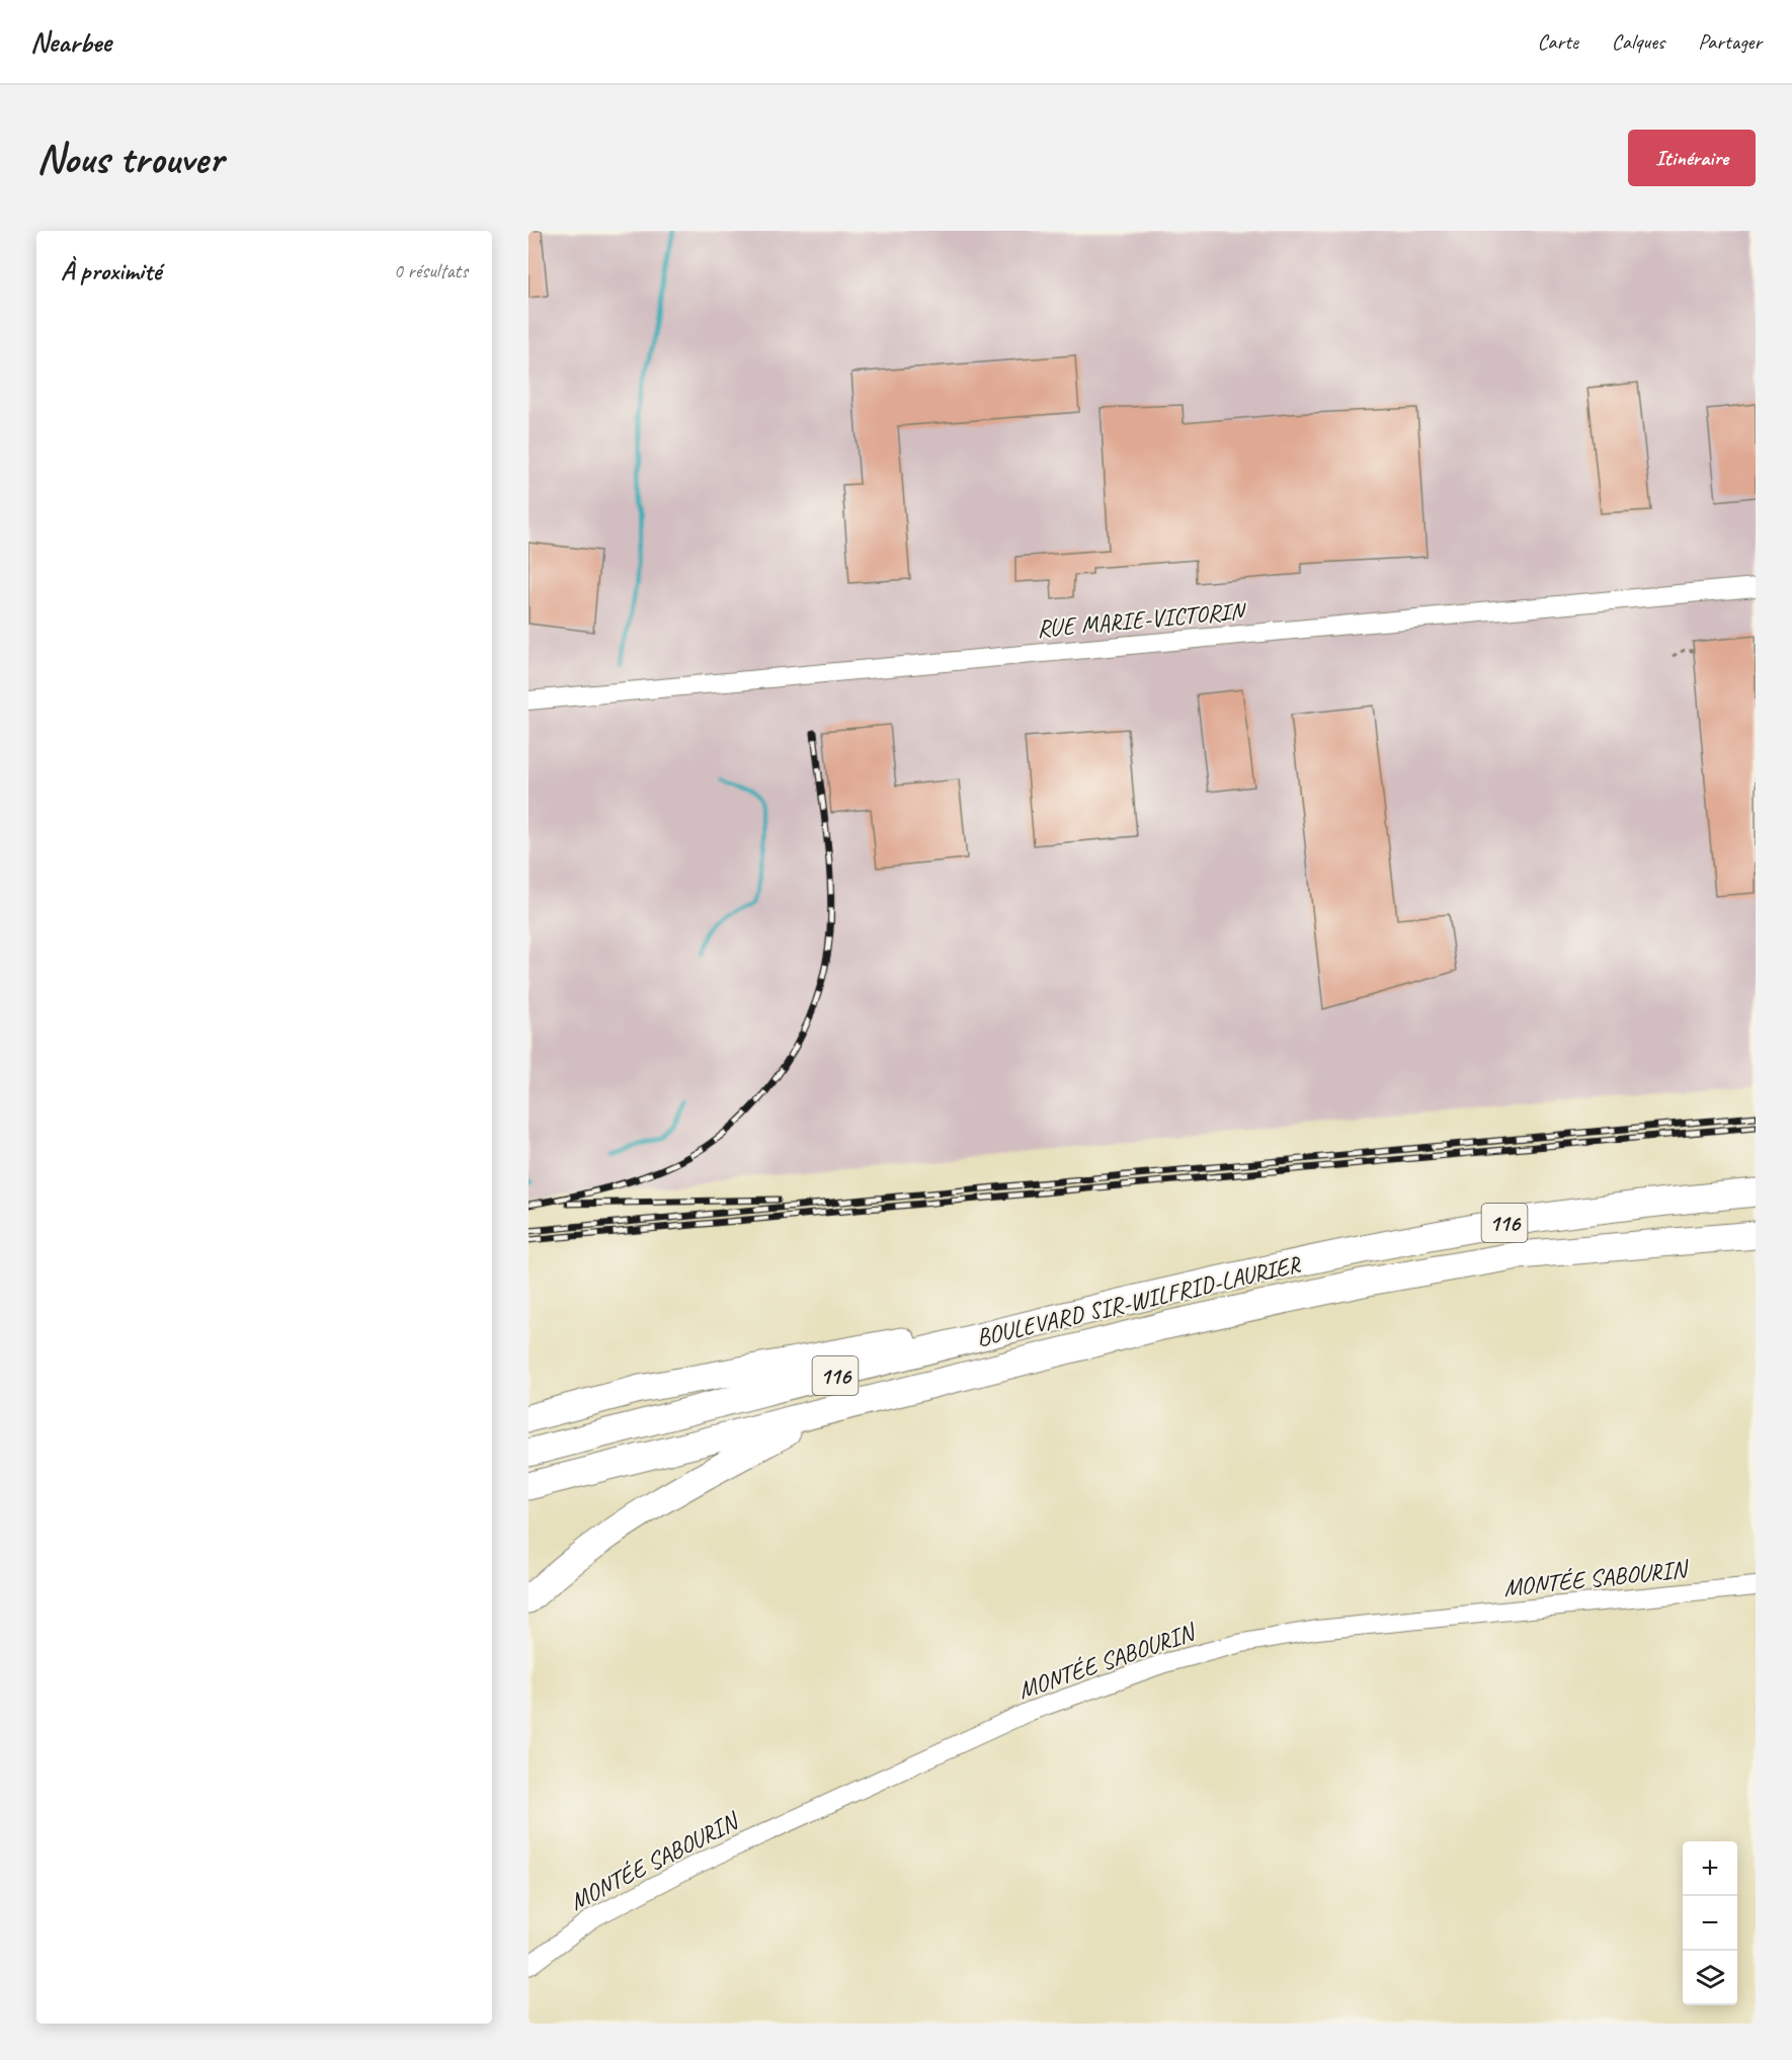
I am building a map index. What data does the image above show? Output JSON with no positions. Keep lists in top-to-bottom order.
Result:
{
  "streets": {
    "highway": ["116", "BOULEVARD SIR-WILFRID-LAURIER"],
    "street": ["RUE MARIE-VICTORIN", "MONTÉE SABOURIN"]
  },
  "page": {
    "header": "Nearbee",
    "nav": ["Carte", "Calques", "Partager"],
    "buttons": "Itinéraire",
    "title": "Nous trouver",
    "heading": ["À proximité", "0 résultats"],
    "map_buttons": ["+", "−"]
  }
}
